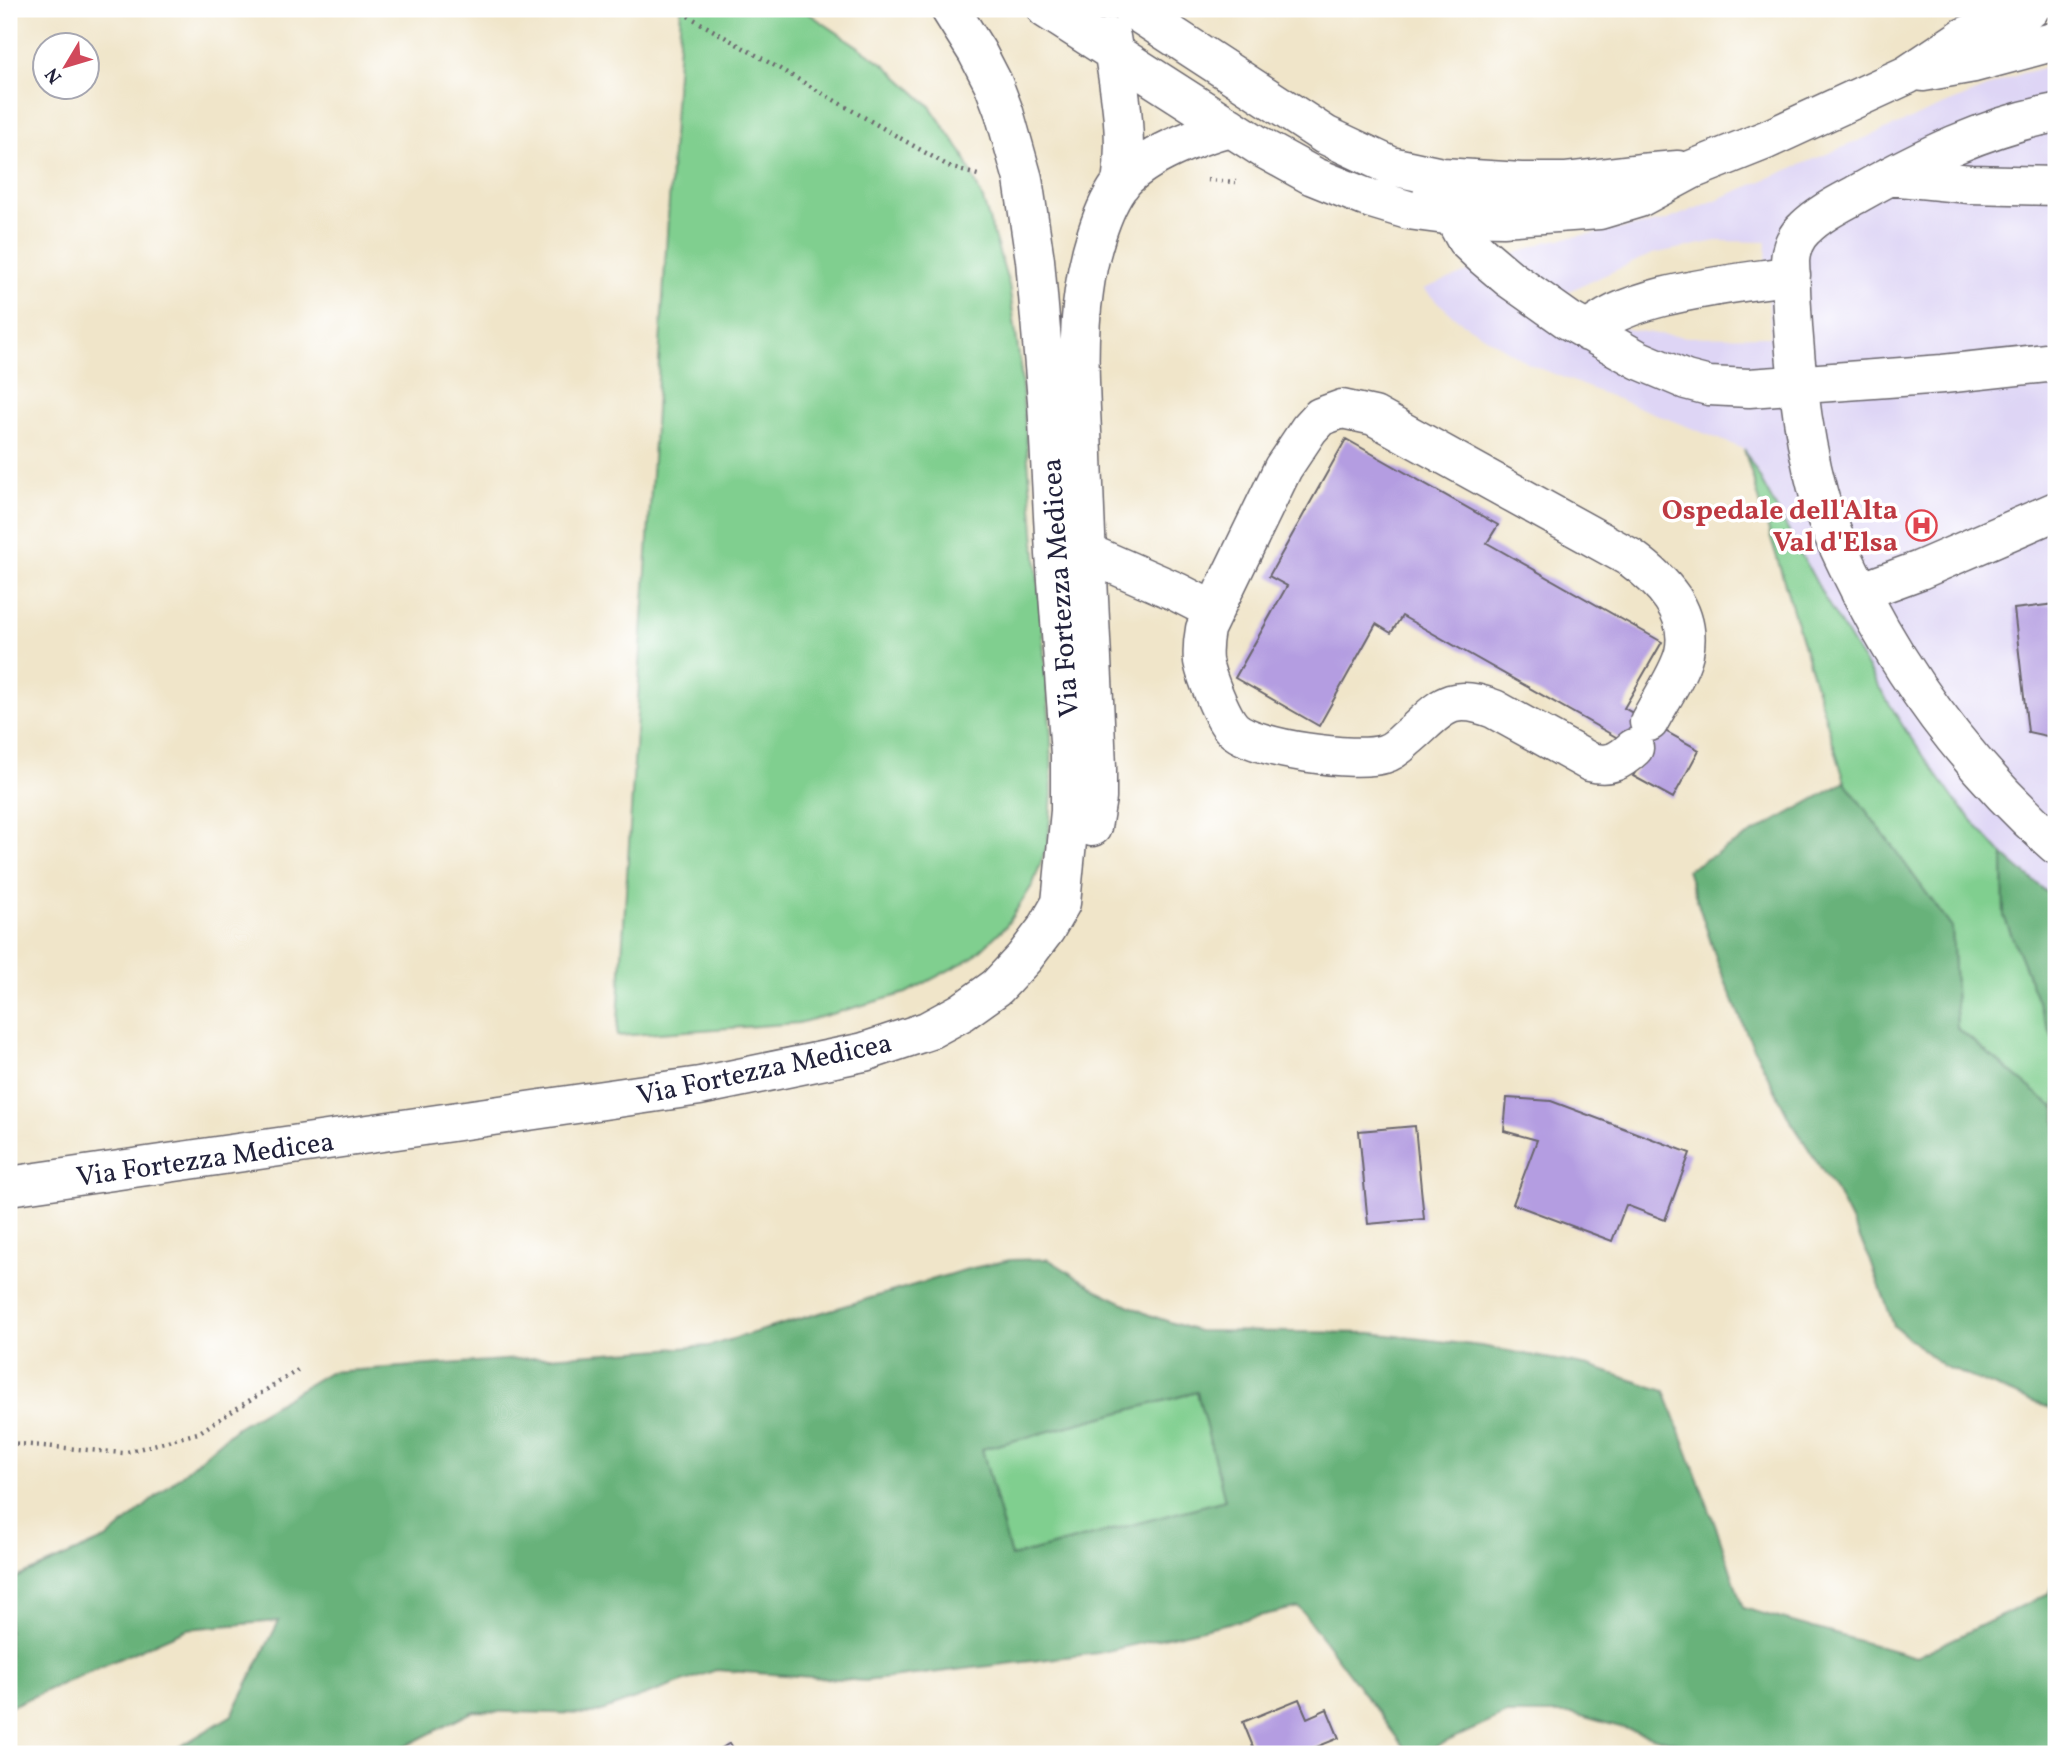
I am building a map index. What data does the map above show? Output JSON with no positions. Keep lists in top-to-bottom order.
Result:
{
  "streets": {
    "main road": ["Via Fortezza Medicea"]
  },
  "places": {
    "hospital": ["Ospedale dell'Alta Val d'Elsa"]
  },
  "north": "bottom left"
}
